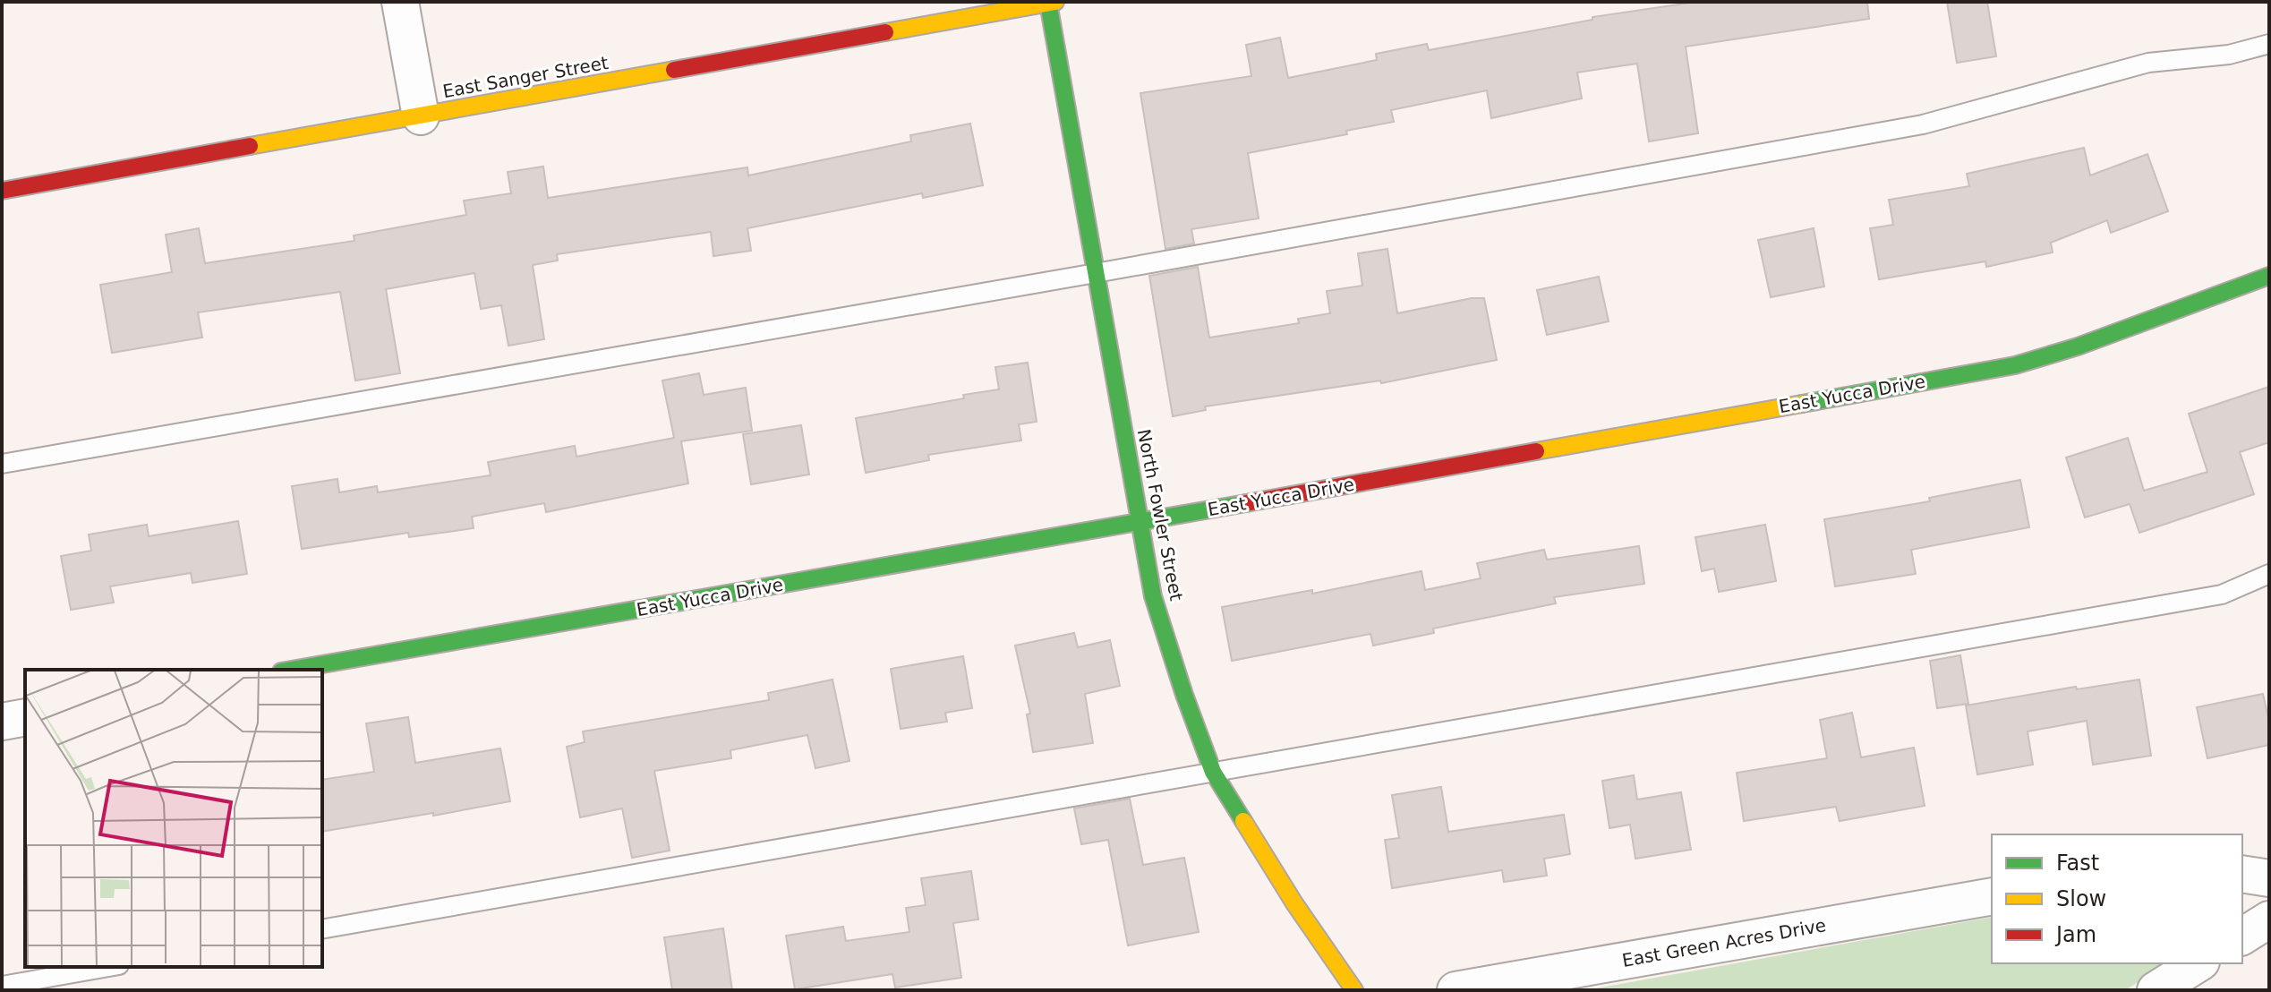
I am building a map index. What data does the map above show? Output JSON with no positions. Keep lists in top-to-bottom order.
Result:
{
  "streets": {
    "street": [
      "East Sanger Street",
      "East Yucca Drive",
      "North Fowler Street",
      "East Green Acres Drive"
    ]
  },
  "crossings": [
    ["East Sanger Street", "North Fowler Street"],
    ["East Yucca Drive", "North Fowler Street"]
  ],
  "legend": ["Fast", "Slow", "Jam"]
}
